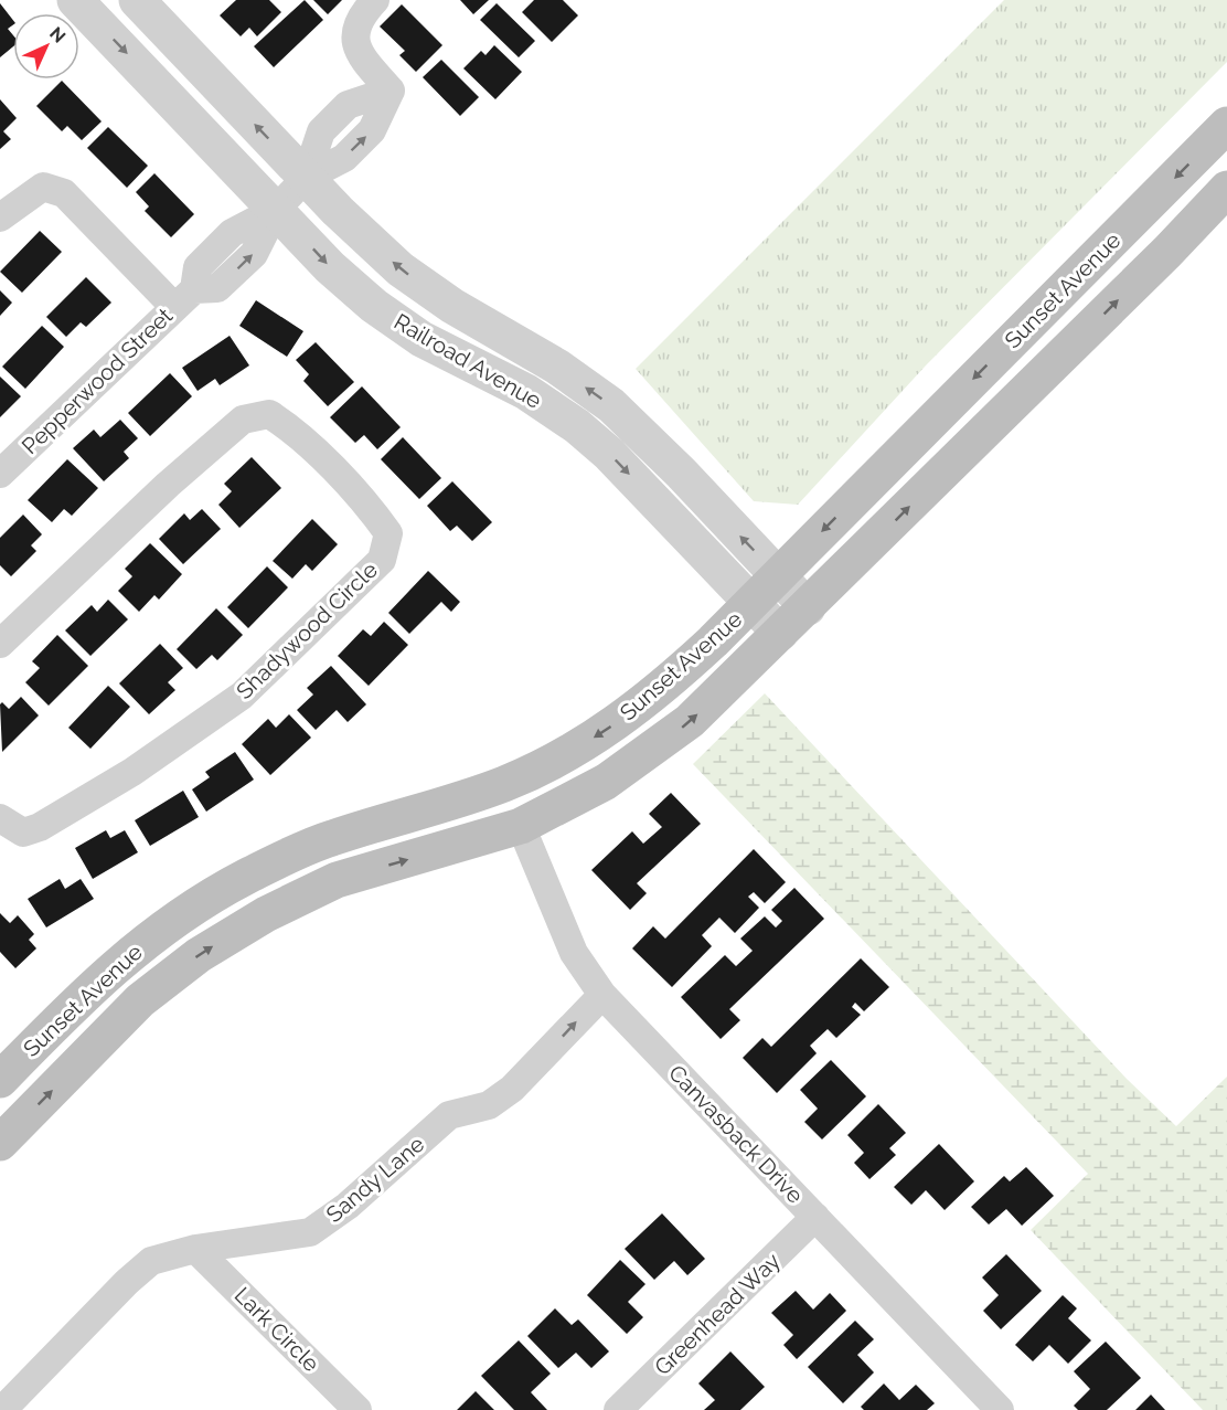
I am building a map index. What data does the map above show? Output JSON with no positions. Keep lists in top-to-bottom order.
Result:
{
  "streets": {
    "main road": ["Sunset Avenue"],
    "street": [
      "Railroad Avenue",
      "Pepperwood Street",
      "Shadywood Circle",
      "Canvasback Drive",
      "Sandy Lane",
      "Greenhead Way",
      "Lark Circle"
    ]
  },
  "crossings": [
    ["Sunset Avenue", "Railroad Avenue"],
    ["Sunset Avenue", "Canvasback Drive"],
    ["Railroad Avenue", "Pepperwood Street"],
    ["Canvasback Drive", "Sandy Lane"],
    ["Canvasback Drive", "Greenhead Way"],
    ["Sandy Lane", "Lark Circle"]
  ],
  "one_way": ["Sandy Lane"],
  "north": "top right"
}
